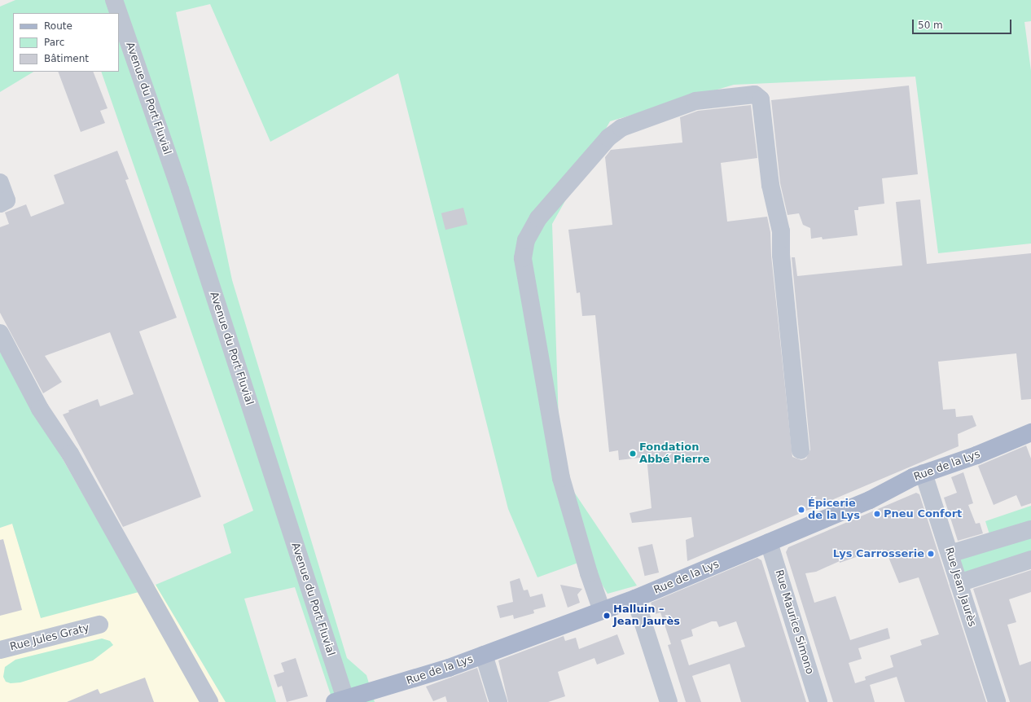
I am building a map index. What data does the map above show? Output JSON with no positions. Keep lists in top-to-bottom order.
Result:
{
  "streets": {
    "main road": ["Rue de la Lys"],
    "street": [
      "Avenue du Port Fluvial",
      "Rue Jean Jaurès",
      "Rue Maurice Simono",
      "Rue Jules Graty"
    ]
  },
  "crossings": [
    ["Avenue du Port Fluvial", "Rue de la Lys"],
    ["Rue de la Lys", "Rue Jean Jaurès"],
    ["Rue de la Lys", "Rue Maurice Simono"]
  ],
  "places": [
    "Fondation Abbé Pierre",
    "Épicerie de la Lys",
    "Pneu Confort",
    "Lys Carrosserie",
    "Halluin – Jean Jaurès"
  ],
  "legend": ["Route", "Parc", "Bâtiment"],
  "scale_bar": "50 m"
}
